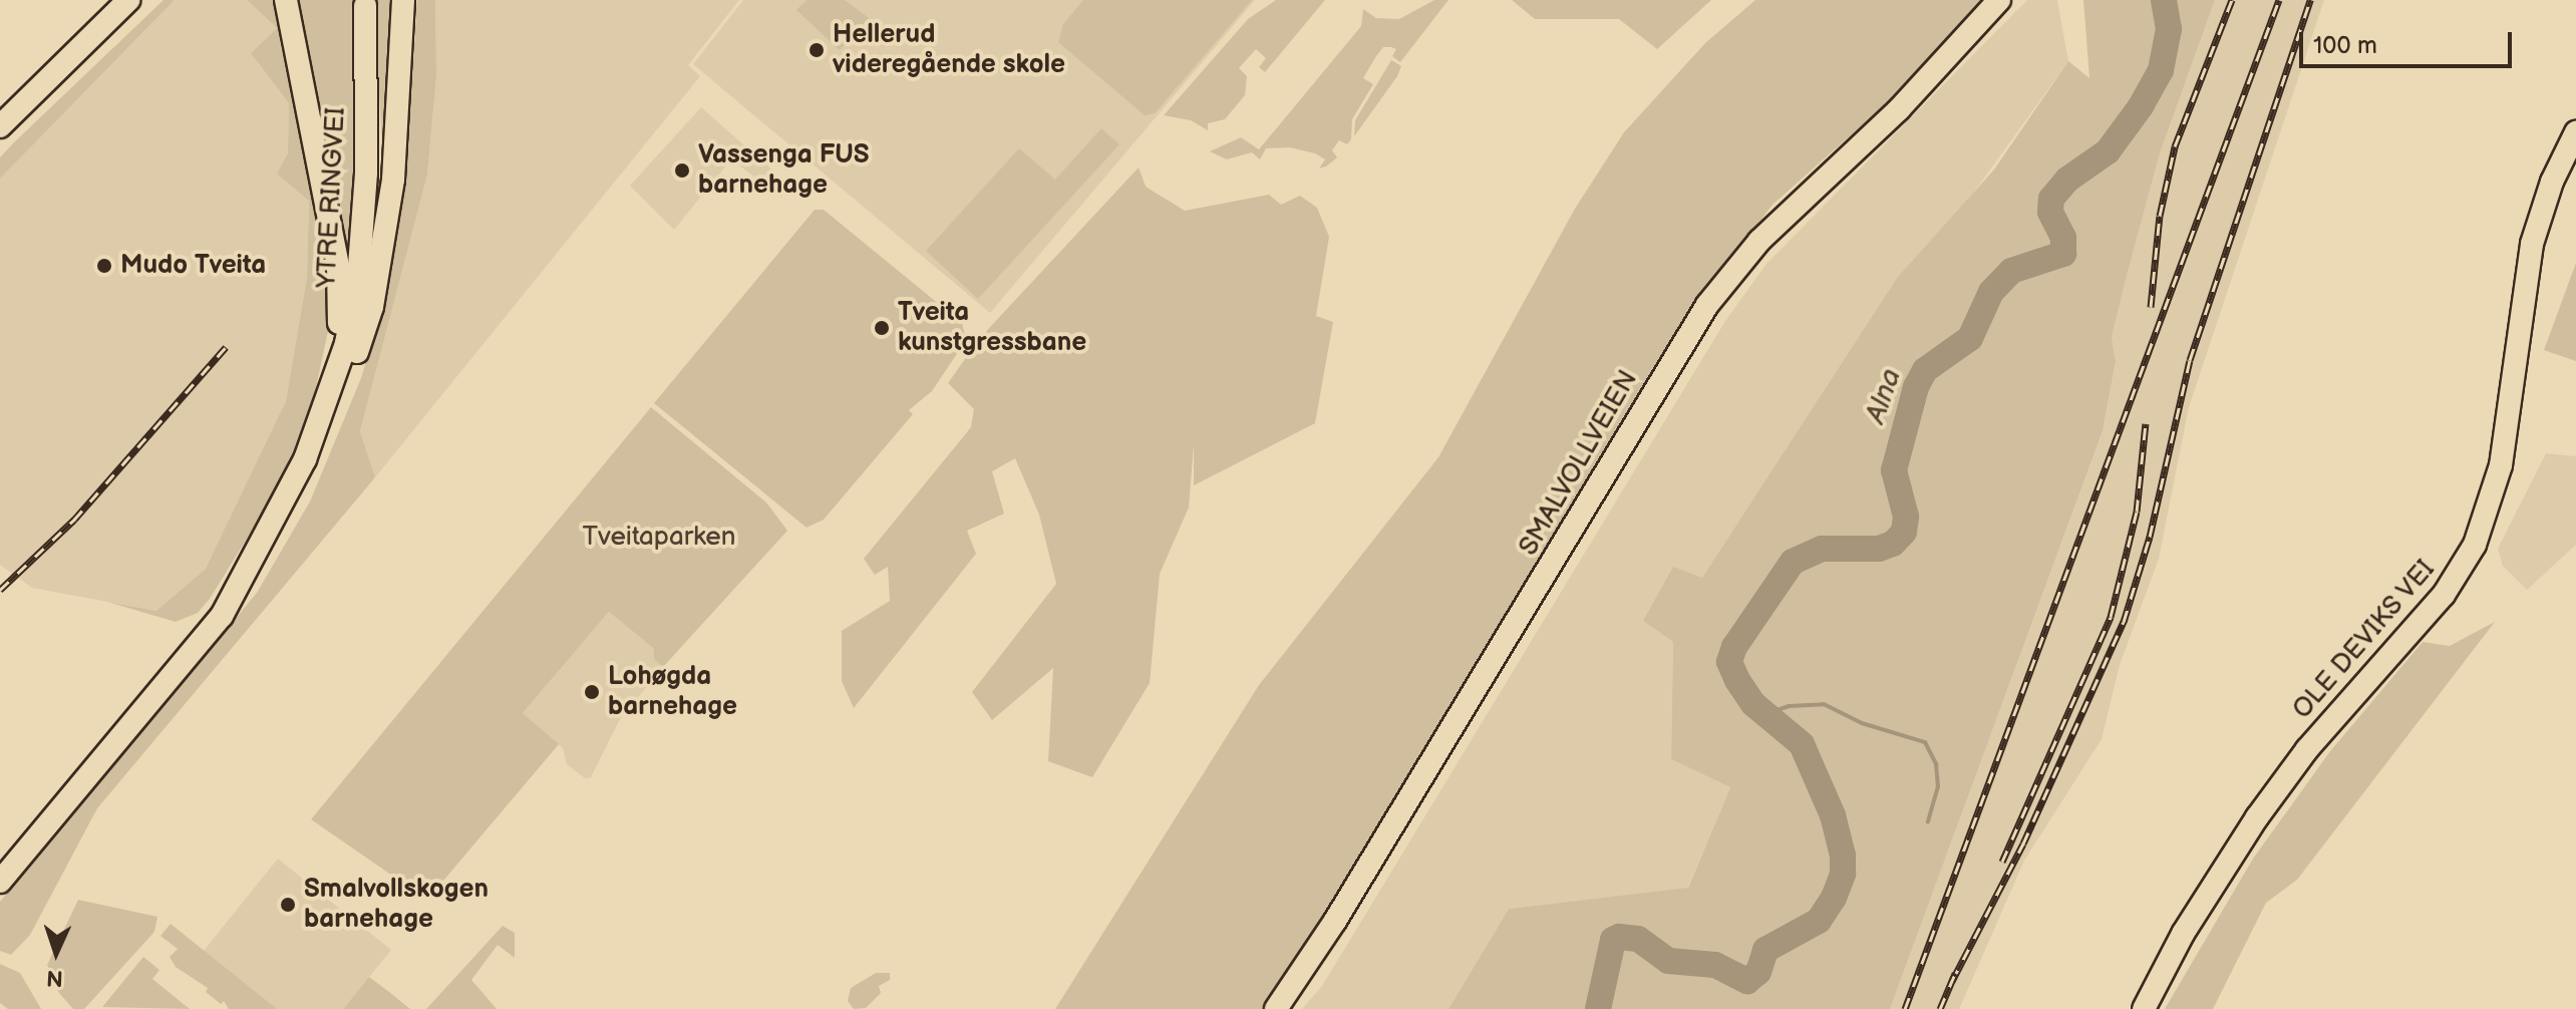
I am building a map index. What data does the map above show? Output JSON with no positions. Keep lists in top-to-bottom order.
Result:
{
  "streets": {
    "main road": ["YTRE RINGVEI", "SMALVOLLVEIEN", "OLE DEVIKS VEI"]
  },
  "water": ["Alna"],
  "parks": ["Tveitaparken"],
  "places": [
    "Hellerud videregående skole",
    "Vassenga FUS barnehage",
    "Mudo Tveita",
    "Tveita kunstgressbane",
    "Lohøgda barnehage",
    "Smalvollskogen barnehage"
  ],
  "scale_bar": "100 m",
  "north": "bottom"
}
